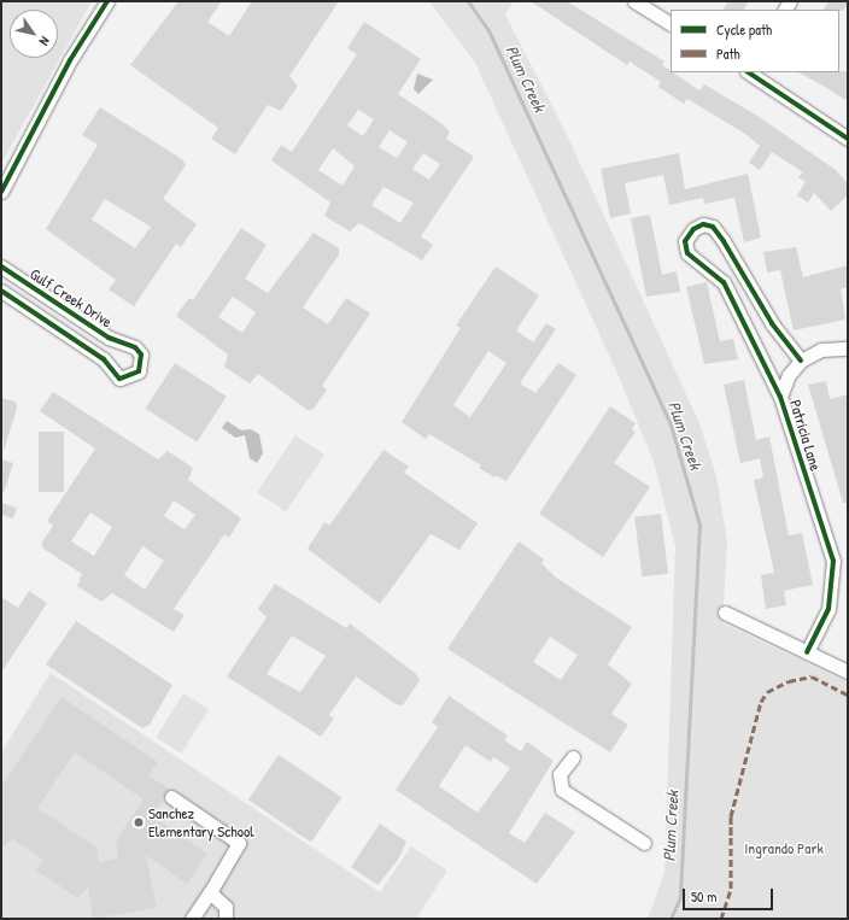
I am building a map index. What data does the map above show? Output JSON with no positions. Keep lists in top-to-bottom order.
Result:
{
  "streets": {
    "street": ["Gulf Creek Drive", "Patricia Lane"]
  },
  "water": ["Plum Creek"],
  "parks": ["Ingrando Park"],
  "places": ["Sanchez Elementary School"],
  "legend": ["Cycle path", "Path"],
  "scale_bar": "50 m",
  "north": "bottom right"
}
